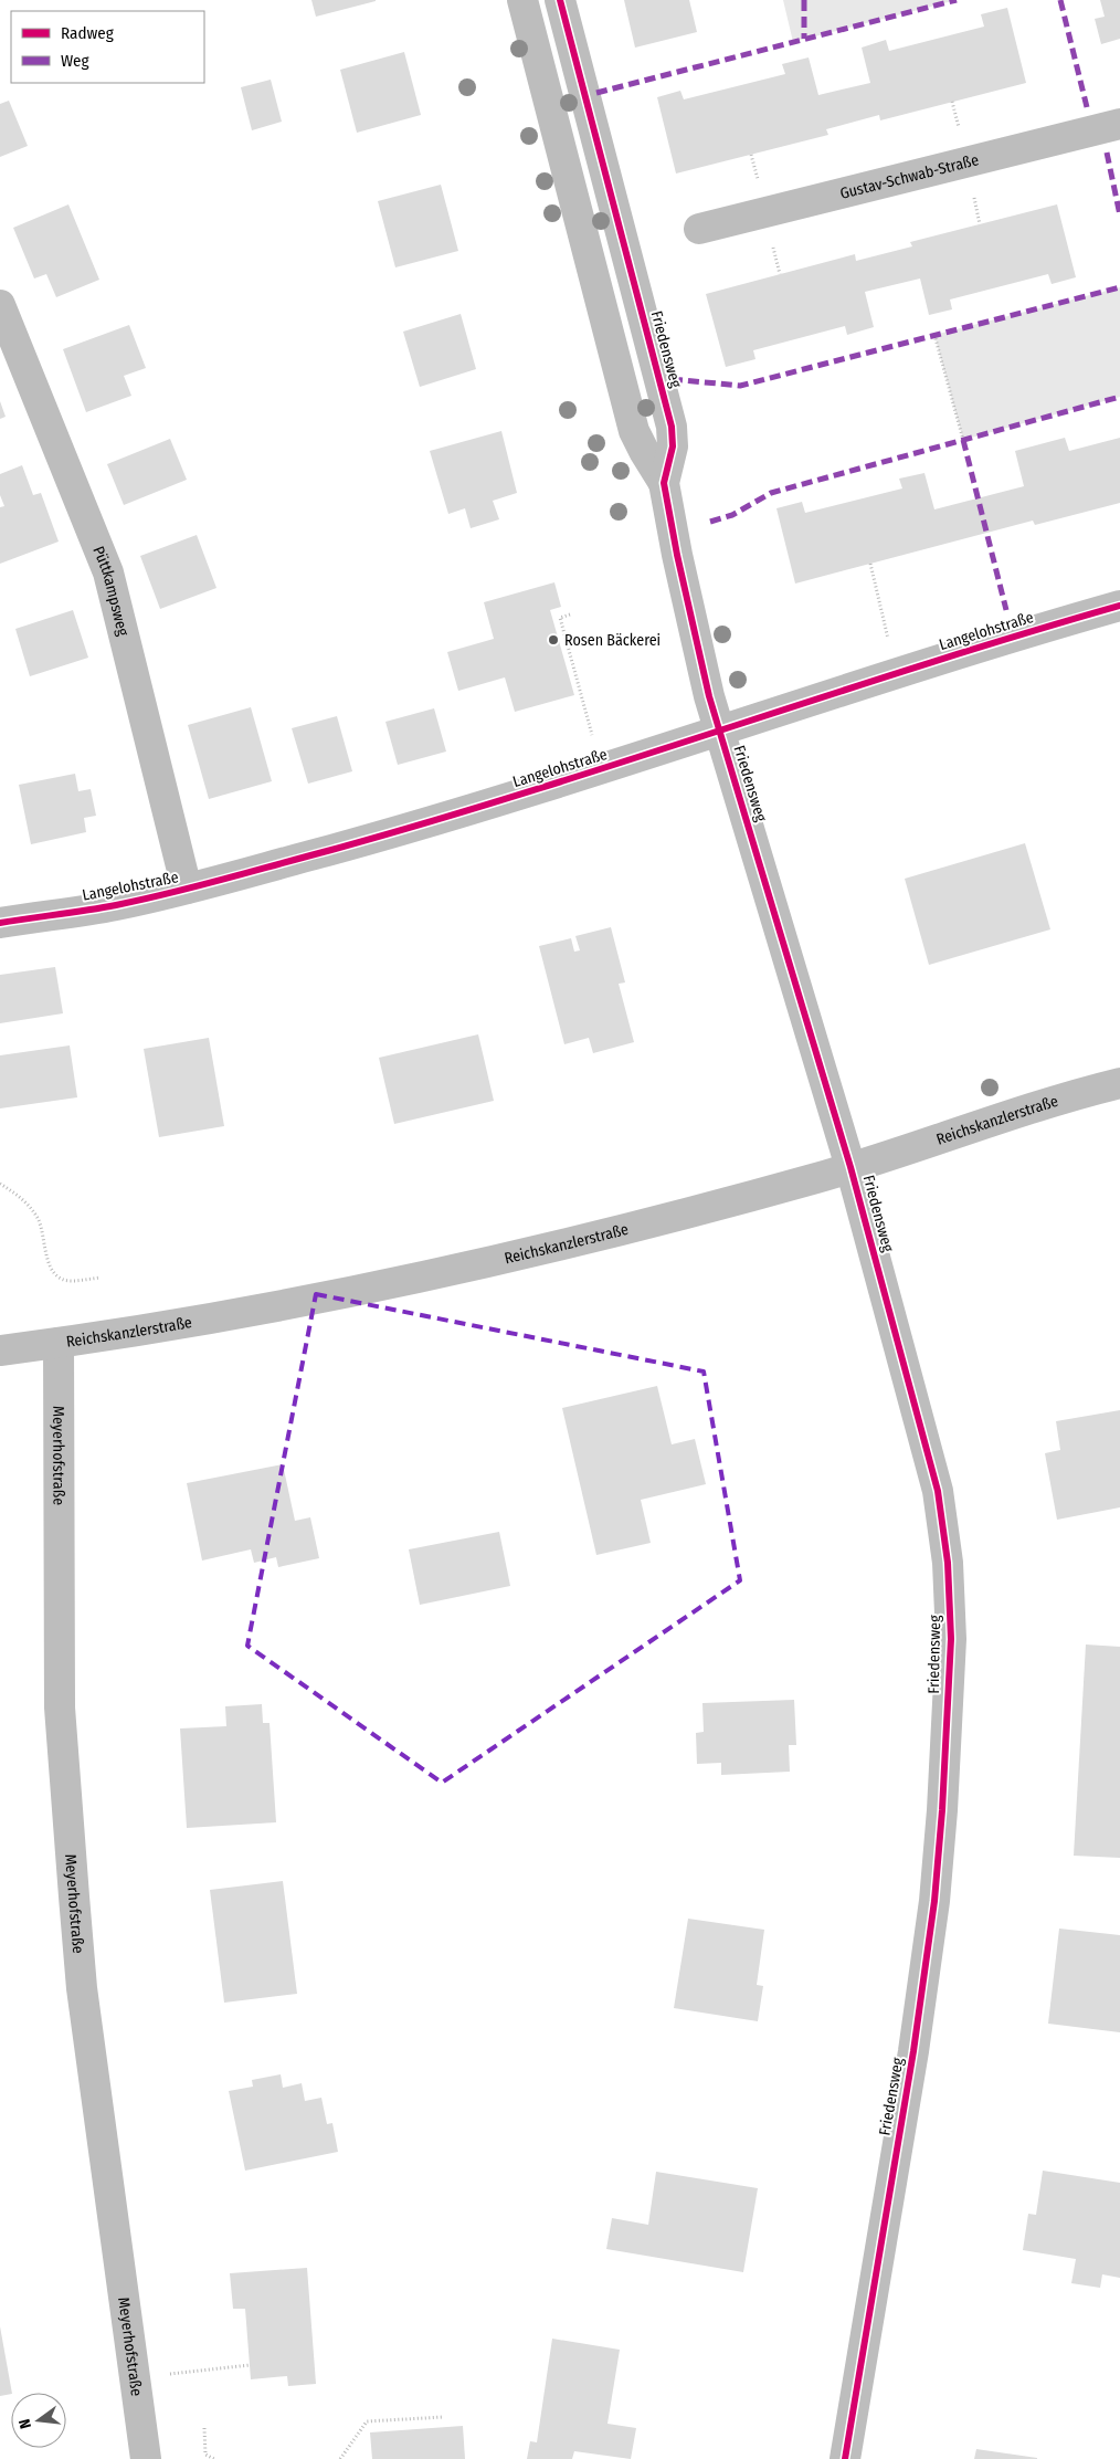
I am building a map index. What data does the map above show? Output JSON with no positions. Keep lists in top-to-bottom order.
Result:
{
  "streets": {
    "street": [
      "Gustav-Schwab-Straße",
      "Friedensweg",
      "Püttkampsweg",
      "Langelohstraße",
      "Reichskanzlerstraße",
      "Meyerhofstraße"
    ]
  },
  "crossings": [
    ["Friedensweg", "Langelohstraße"],
    ["Friedensweg", "Reichskanzlerstraße"],
    ["Püttkampsweg", "Langelohstraße"],
    ["Reichskanzlerstraße", "Meyerhofstraße"]
  ],
  "places": ["Rosen Bäckerei"],
  "legend": ["Radweg", "Weg"],
  "north": "left"
}
